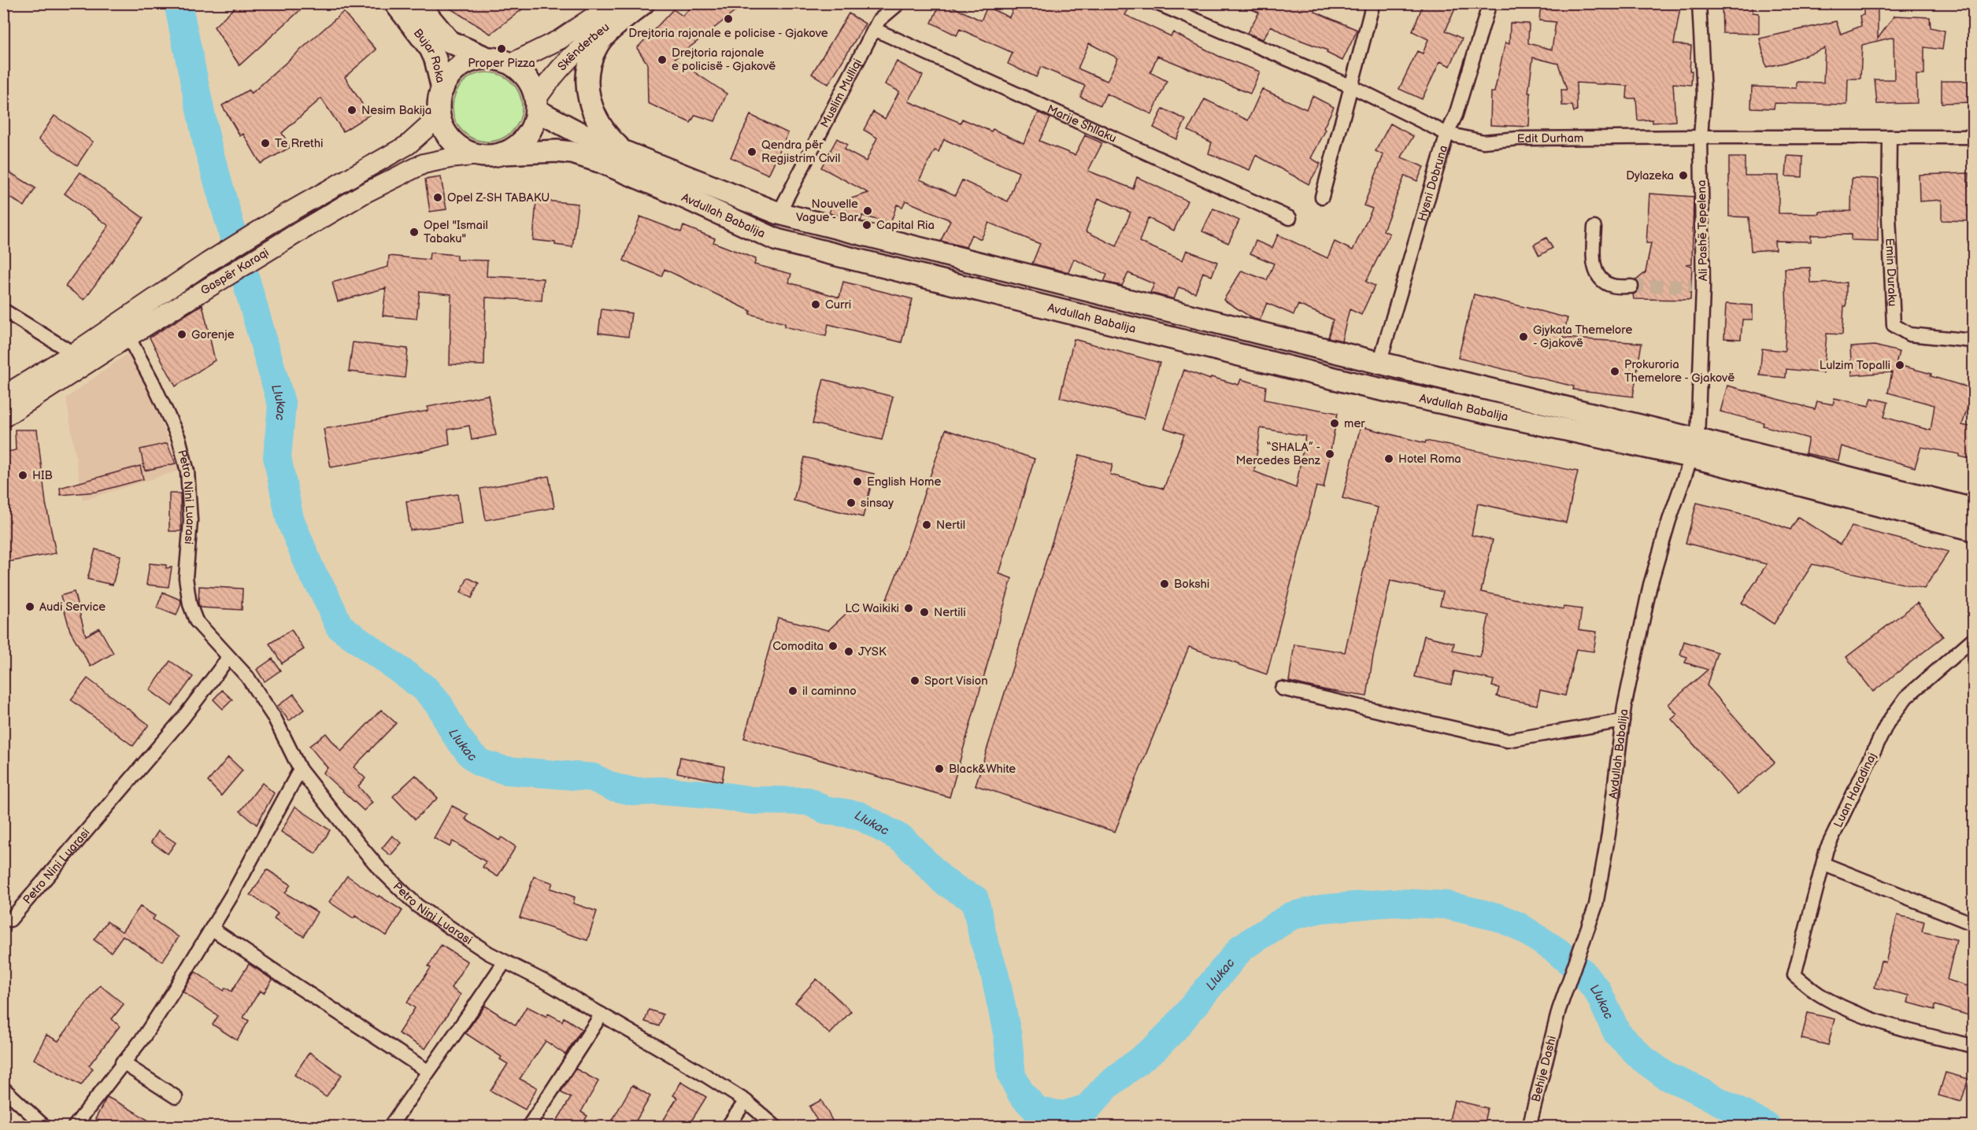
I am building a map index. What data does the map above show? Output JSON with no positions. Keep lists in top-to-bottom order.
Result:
{
  "streets": {
    "main road": [
      "Skënderbeu",
      "Bujar Roka",
      "Avdullah Babalija",
      "Gaspër Karaqi"
    ],
    "street": [
      "Muslim Mulliqi",
      "Marije Shllaku",
      "Edit Durham",
      "Hysni Dobruna",
      "Ali Pashë Tepelena",
      "Emin Duraku",
      "Petro Nini Luarasi",
      "Luan Haradinaj",
      "Behije Dashi"
    ]
  },
  "crossings": [
    ["Skënderbeu", "Bujar Roka"],
    ["Skënderbeu", "Avdullah Babalija"],
    ["Skënderbeu", "Gaspër Karaqi"],
    ["Bujar Roka", "Avdullah Babalija"],
    ["Bujar Roka", "Gaspër Karaqi"],
    ["Muslim Mulliqi", "Marije Shllaku"],
    ["Muslim Mulliqi", "Avdullah Babalija"],
    ["Edit Durham", "Hysni Dobruna"],
    ["Edit Durham", "Ali Pashë Tepelena"],
    ["Edit Durham", "Emin Duraku"],
    ["Hysni Dobruna", "Avdullah Babalija"],
    ["Avdullah Babalija", "Ali Pashë Tepelena"],
    ["Avdullah Babalija", "Gaspër Karaqi"],
    ["Avdullah Babalija", "Behije Dashi"],
    ["Gaspër Karaqi", "Petro Nini Luarasi"]
  ],
  "water": ["Llukac"],
  "places": [
    "Drejtoria rajonale e policise - Gjakove",
    "Proper Pizza",
    "Drejtoria rajonale e policisë - Gjakovë",
    "Nesim Bakija",
    "Te Rrethi",
    "Qendra për Regjistrim Civil",
    "Dylazeka",
    "Opel Z-SH TABAKU",
    "Nouvelle Vague - Bar",
    "Capital Ria",
    "Opel \"Ismail Tabaku\"",
    "Curri",
    "Gorenje",
    "Gjykata Themelore - Gjakovë",
    "Lulzim Topalli",
    "Prokuroria Themelore - Gjakovë",
    "mer",
    "“SHALA” - Mercedes Benz",
    "Hotel Roma",
    "HIB",
    "English Home",
    "sinsay",
    "Nertil",
    "Bokshi",
    "Audi Service",
    "LC Waikiki",
    "Nertili",
    "Comodita",
    "JYSK",
    "Sport Vision",
    "il caminno",
    "Black&White"
  ]
}
